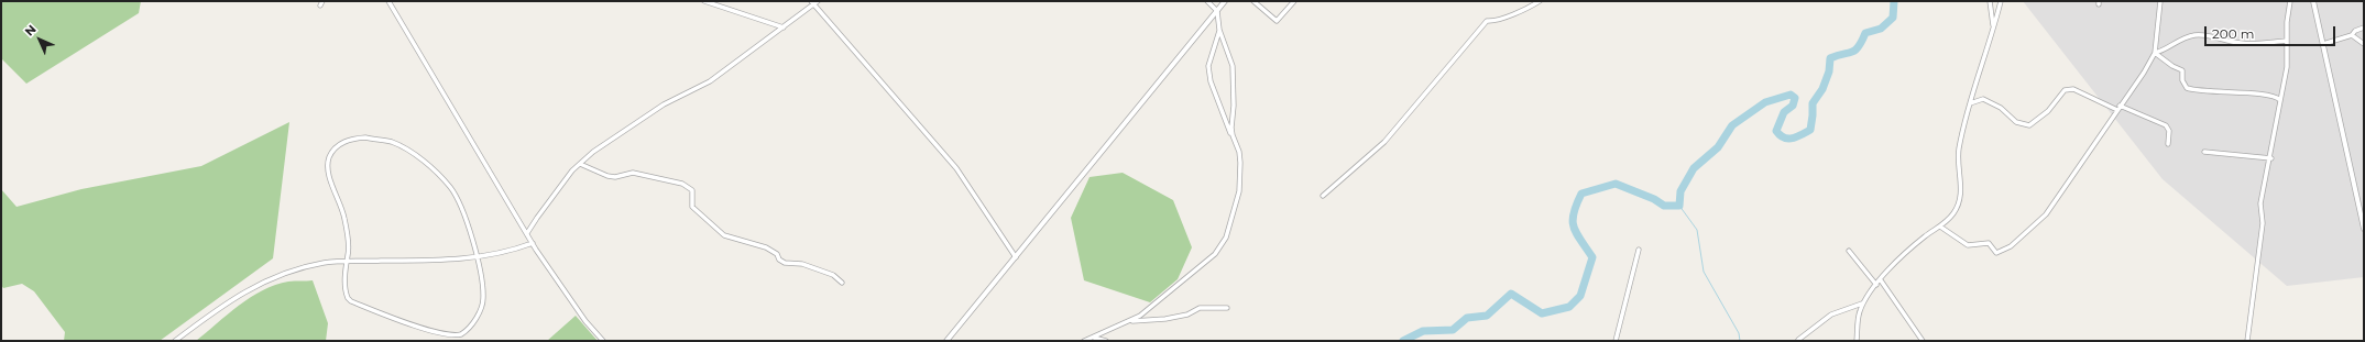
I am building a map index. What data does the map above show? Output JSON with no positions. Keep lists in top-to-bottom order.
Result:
{
  "scale_bar": "200 m",
  "north": "top left"
}
